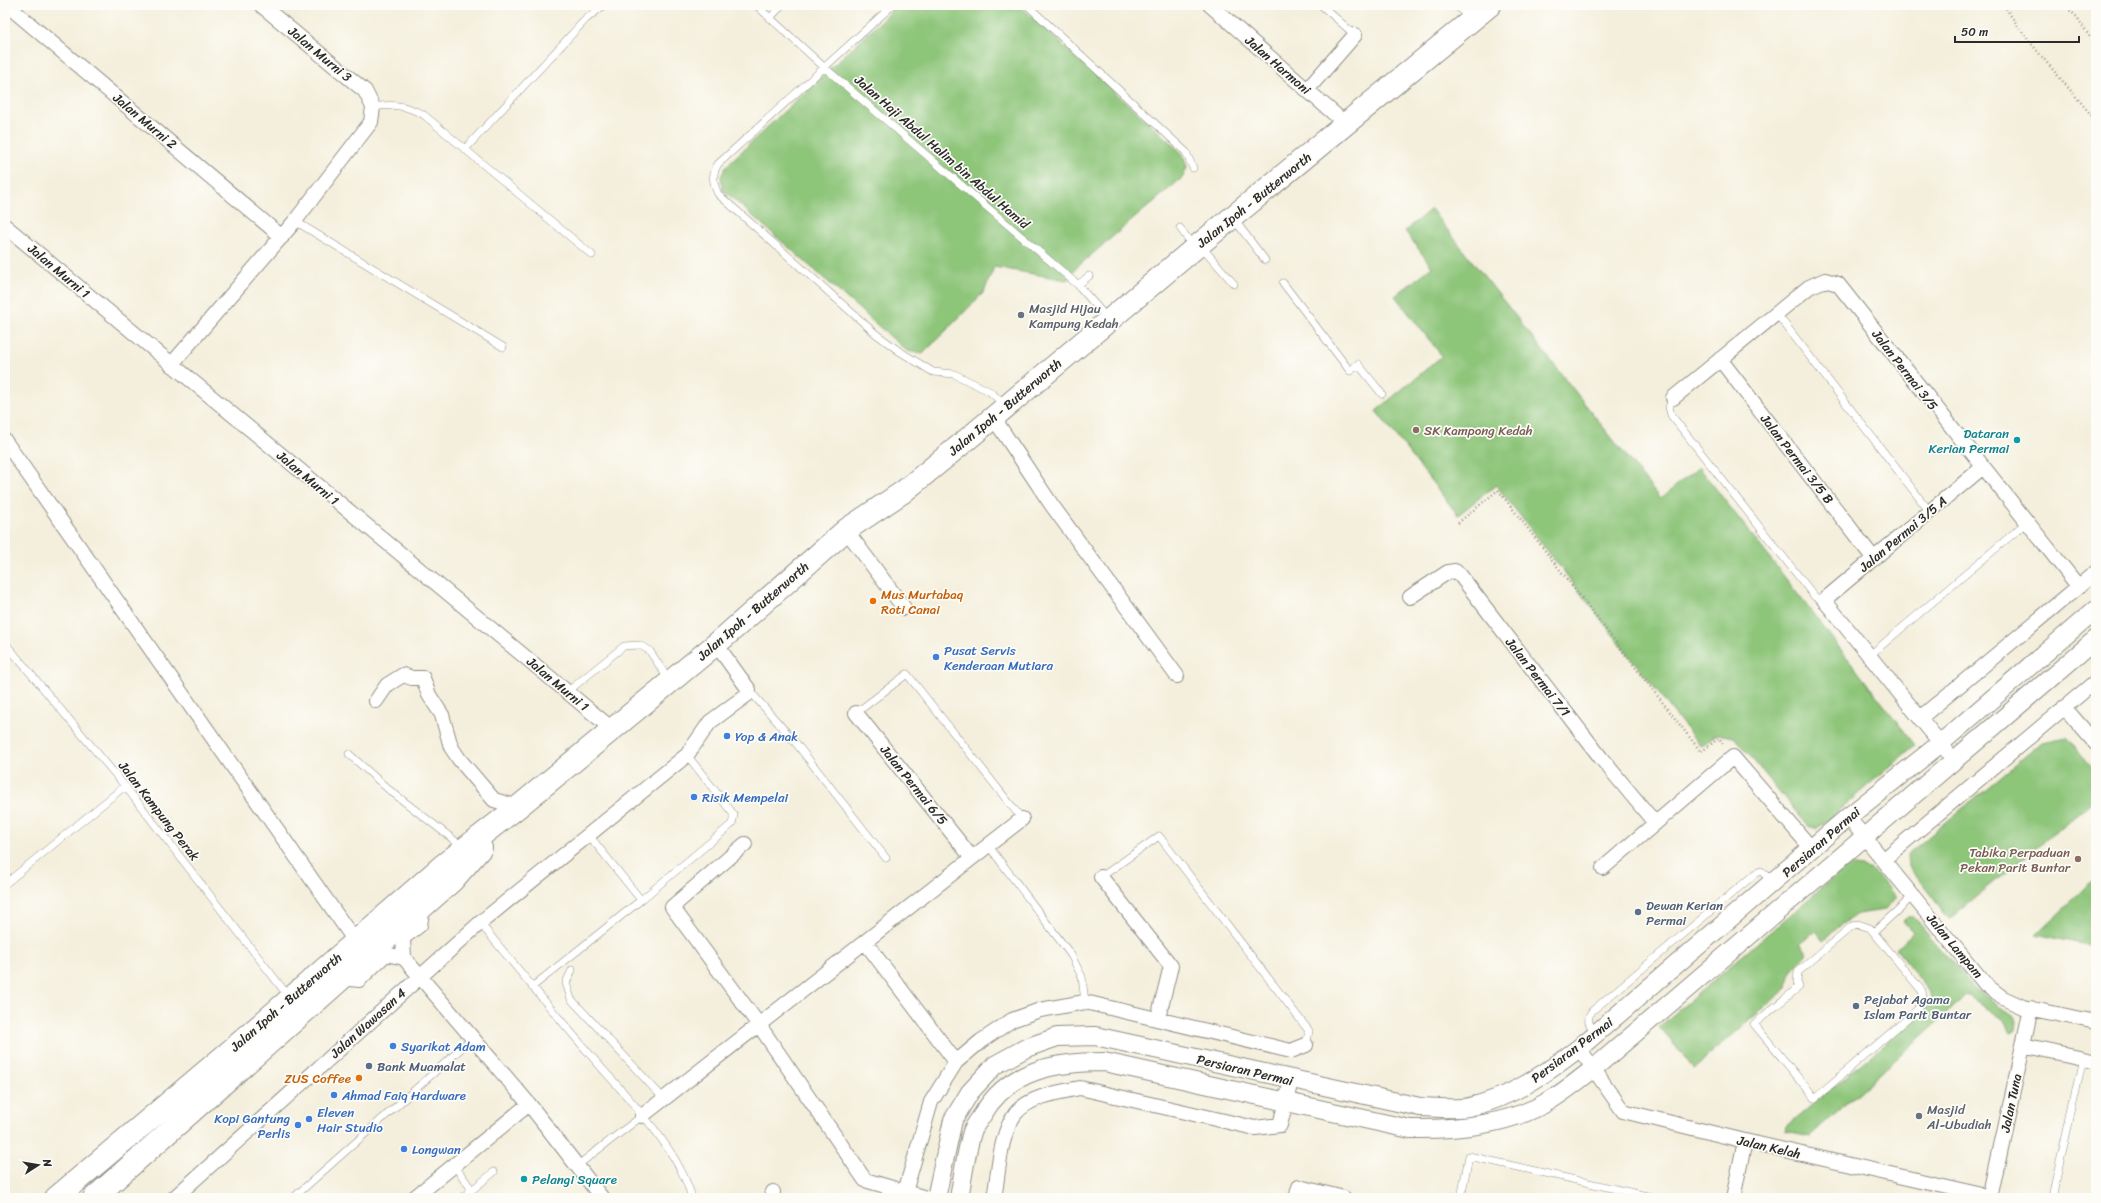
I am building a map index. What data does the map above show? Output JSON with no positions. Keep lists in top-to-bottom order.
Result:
{
  "streets": {
    "highway": ["Jalan Ipoh - Butterworth"],
    "street": [
      "Jalan Murni 3",
      "Jalan Harmoni",
      "Jalan Murni 2",
      "Jalan Murni 1",
      "Jalan Permai 3/5",
      "Jalan Permai 3/5 B",
      "Jalan Permai 3/5 A",
      "Jalan Permai 7/1",
      "Jalan Permai 6/5",
      "Persiaran Permai",
      "Jalan Lampam",
      "Jalan Wawasan 4",
      "Jalan Tuna",
      "Jalan Kelah"
    ],
    "lane": ["Jalan Haji Abdul Halim bin Abdul Hamid", "Jalan Kampung Perak"]
  },
  "crossings": [
    ["Jalan Harmoni", "Jalan Ipoh - Butterworth"],
    ["Jalan Haji Abdul Halim bin Abdul Hamid", "Jalan Ipoh - Butterworth"],
    ["Jalan Ipoh - Butterworth", "Jalan Murni 1"],
    ["Jalan Ipoh - Butterworth", "Jalan Kampung Perak"],
    ["Jalan Permai 3/5", "Jalan Permai 3/5 A"],
    ["Jalan Permai 3/5 B", "Jalan Permai 3/5 A"],
    ["Persiaran Permai", "Jalan Lampam"],
    ["Persiaran Permai", "Jalan Kelah"],
    ["Jalan Lampam", "Jalan Tuna"],
    ["Jalan Tuna", "Jalan Kelah"]
  ],
  "places": [
    "Masjid Hijau Kampung Kedah",
    "SK Kampong Kedah",
    "Dataran Kerian Permai",
    "Mus Murtabaq Roti Canai",
    "Pusat Servis Kenderaan Mutiara",
    "Yop & Anak",
    "Risik Mempelai",
    "Tabika Perpaduan Pekan Parit Buntar",
    "Dewan Kerian Permai",
    "Pejabat Agama Islam Parit Buntar",
    "Syarikat Adam",
    "Bank Muamalat",
    "ZUS Coffee",
    "Ahmad Faiq Hardware",
    "Masjid Al-Ubudiah",
    "Eleven Hair Studio",
    "Kopi Gantung Perlis",
    "Longwan",
    "Pelangi Square"
  ],
  "scale_bar": "50 m",
  "north": "right"
}
